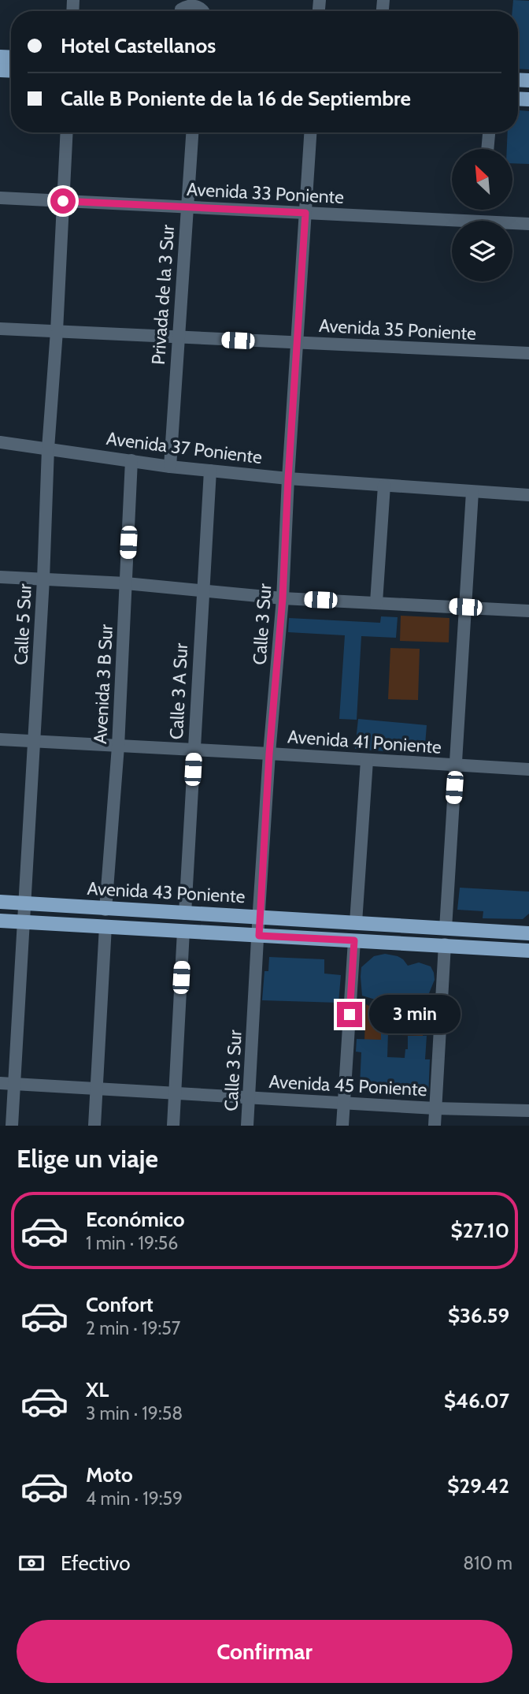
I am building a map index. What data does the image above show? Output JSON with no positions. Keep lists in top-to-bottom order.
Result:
{
  "streets": {
    "main road": ["Avenida 43 Poniente"],
    "street": [
      "Avenida 33 Poniente",
      "Privada de la 3 Sur",
      "Avenida 35 Poniente",
      "Avenida 37 Poniente",
      "Calle 5 Sur",
      "Calle 3 Sur",
      "Avenida 3 B Sur",
      "Calle 3 A Sur",
      "Avenida 41 Poniente",
      "Avenida 45 Poniente"
    ]
  },
  "crossings": [
    ["Avenida 33 Poniente", "Privada de la 3 Sur"],
    ["Avenida 33 Poniente", "Calle 5 Sur"],
    ["Avenida 33 Poniente", "Calle 3 Sur"],
    ["Privada de la 3 Sur", "Avenida 35 Poniente"],
    ["Privada de la 3 Sur", "Avenida 37 Poniente"],
    ["Avenida 35 Poniente", "Calle 5 Sur"],
    ["Avenida 35 Poniente", "Calle 3 Sur"],
    ["Avenida 37 Poniente", "Calle 5 Sur"],
    ["Avenida 37 Poniente", "Calle 3 Sur"],
    ["Avenida 37 Poniente", "Avenida 3 B Sur"],
    ["Avenida 37 Poniente", "Calle 3 A Sur"],
    ["Calle 5 Sur", "Avenida 41 Poniente"],
    ["Calle 5 Sur", "Avenida 43 Poniente"],
    ["Calle 5 Sur", "Avenida 45 Poniente"],
    ["Calle 3 Sur", "Avenida 41 Poniente"],
    ["Calle 3 Sur", "Avenida 43 Poniente"],
    ["Calle 3 Sur", "Avenida 45 Poniente"],
    ["Avenida 3 B Sur", "Avenida 41 Poniente"],
    ["Avenida 3 B Sur", "Avenida 43 Poniente"],
    ["Calle 3 A Sur", "Avenida 41 Poniente"],
    ["Calle 3 A Sur", "Avenida 43 Poniente"]
  ],
  "north": "top left",
  "page": {
    "banner": ["Hotel Castellanos", "Calle B Poniente de la 16 de Septiembre"],
    "bubble": "3 min",
    "heading": "Elige un viaje",
    "list": [
      {
        "name": "Económico",
        "note": "1 min · 19:56",
        "value": "$27.10"
      },
      {
        "name": "Confort",
        "note": "2 min · 19:57",
        "value": "$36.59"
      },
      {
        "name": "XL",
        "note": "3 min · 19:58",
        "value": "$46.07"
      },
      {
        "name": "Moto",
        "note": "4 min · 19:59",
        "value": "$29.42"
      }
    ],
    "pay": ["Efectivo", "810 m"],
    "buttons": "Confirmar"
  }
}
